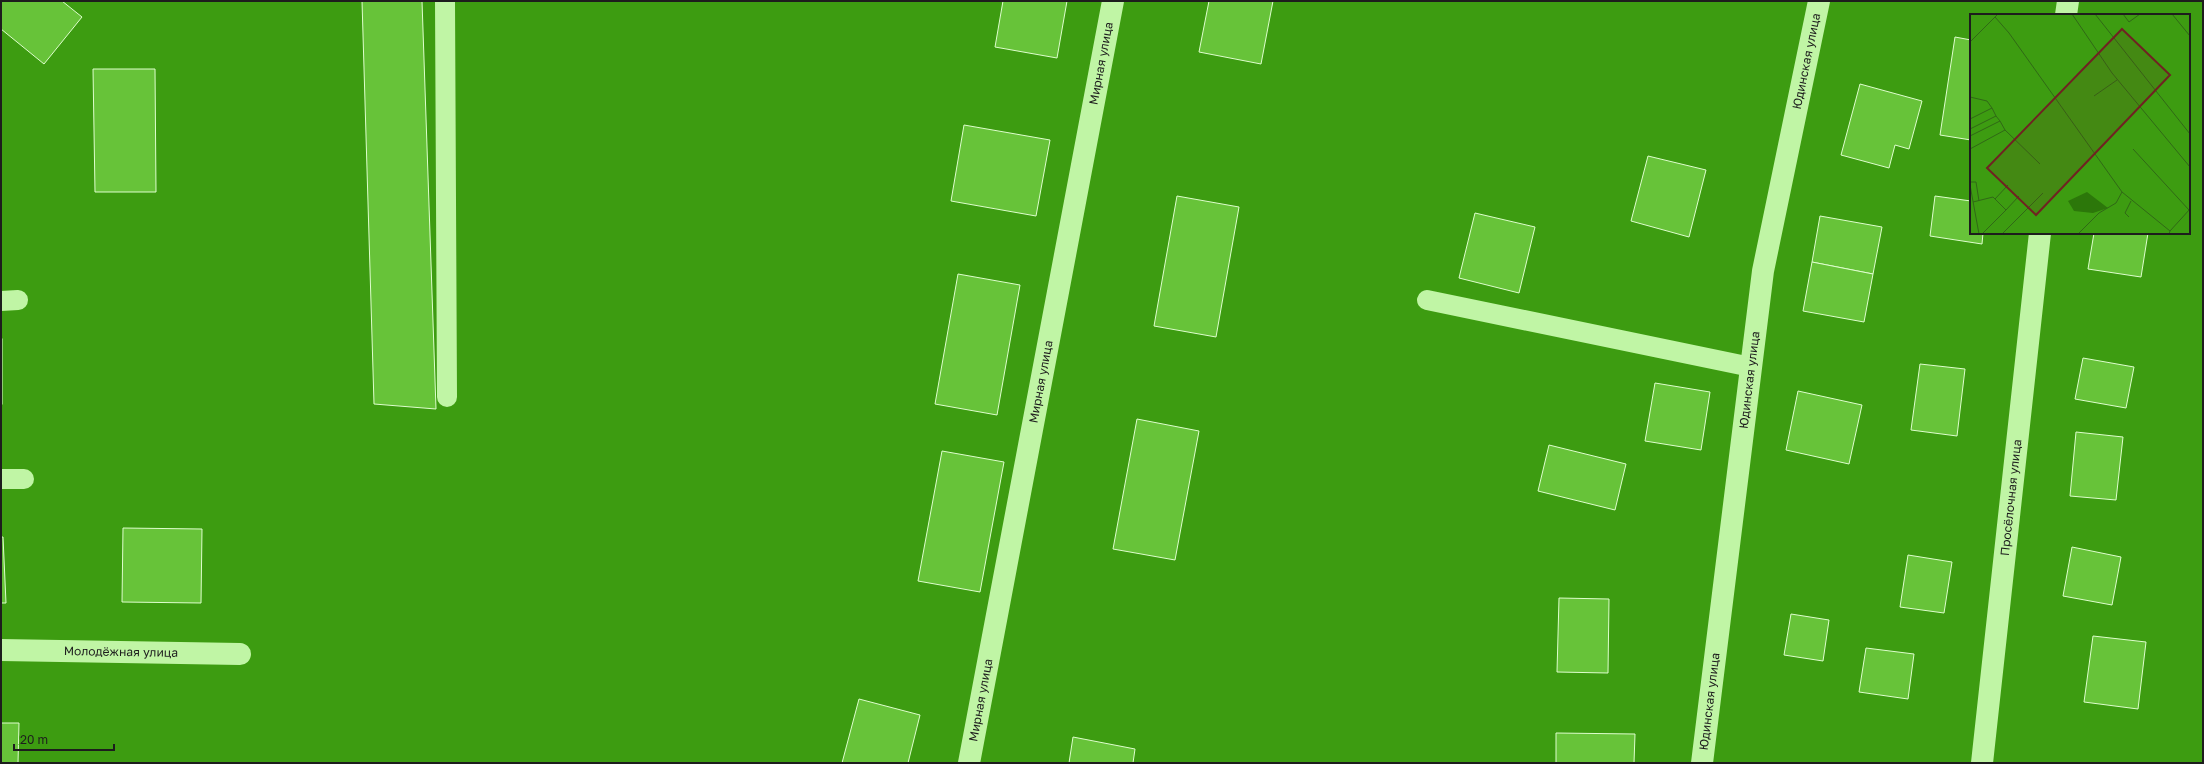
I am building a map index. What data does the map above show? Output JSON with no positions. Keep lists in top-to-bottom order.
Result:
{
  "streets": {
    "street": [
      "Юдинская улица",
      "Мирная улица",
      "Просёлочная улица",
      "Молодёжная улица"
    ]
  },
  "scale_bar": "20 m"
}
